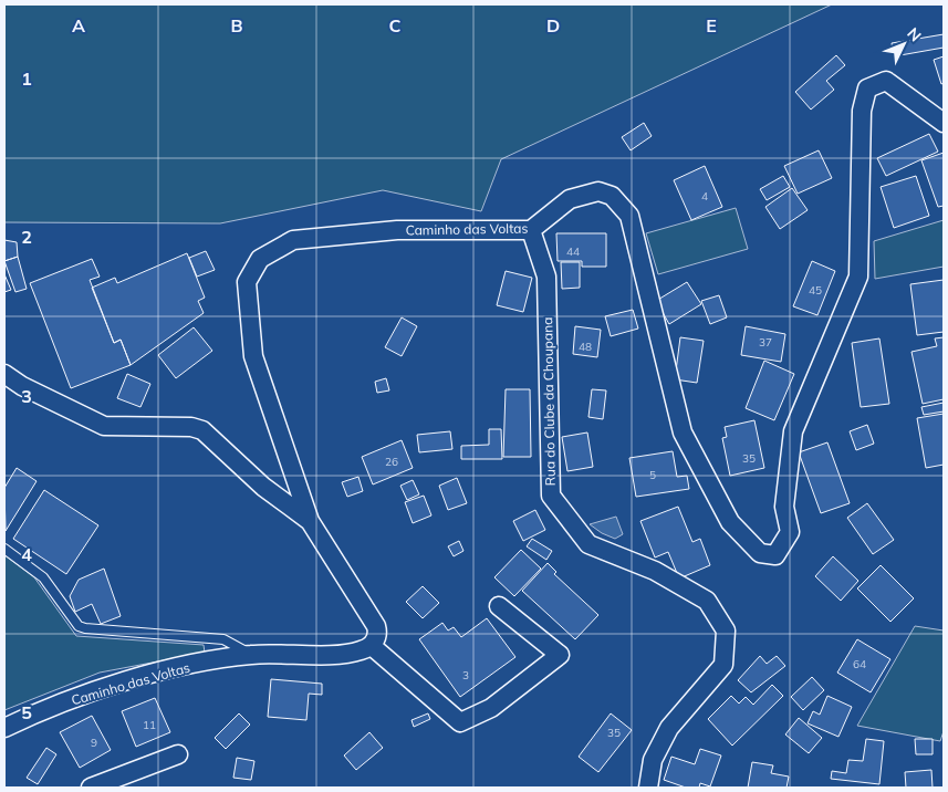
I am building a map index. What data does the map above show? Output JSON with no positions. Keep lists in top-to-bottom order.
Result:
{
  "streets": {
    "street": ["Caminho das Voltas", "Rua do Clube da Choupana"]
  },
  "crossings": [
    ["Caminho das Voltas", "Rua do Clube da Choupana"]
  ],
  "house_numbers": [
    "4",
    "44",
    "45",
    "37",
    "48",
    "35",
    "26",
    "5",
    "64",
    "3",
    "11",
    "35",
    "9"
  ],
  "north": "top right",
  "grid": {
    "columns": [
      "A",
      "B",
      "C",
      "D",
      "E"
    ],
    "rows": [
      "1",
      "2",
      "3",
      "4",
      "5"
    ]
  }
}
